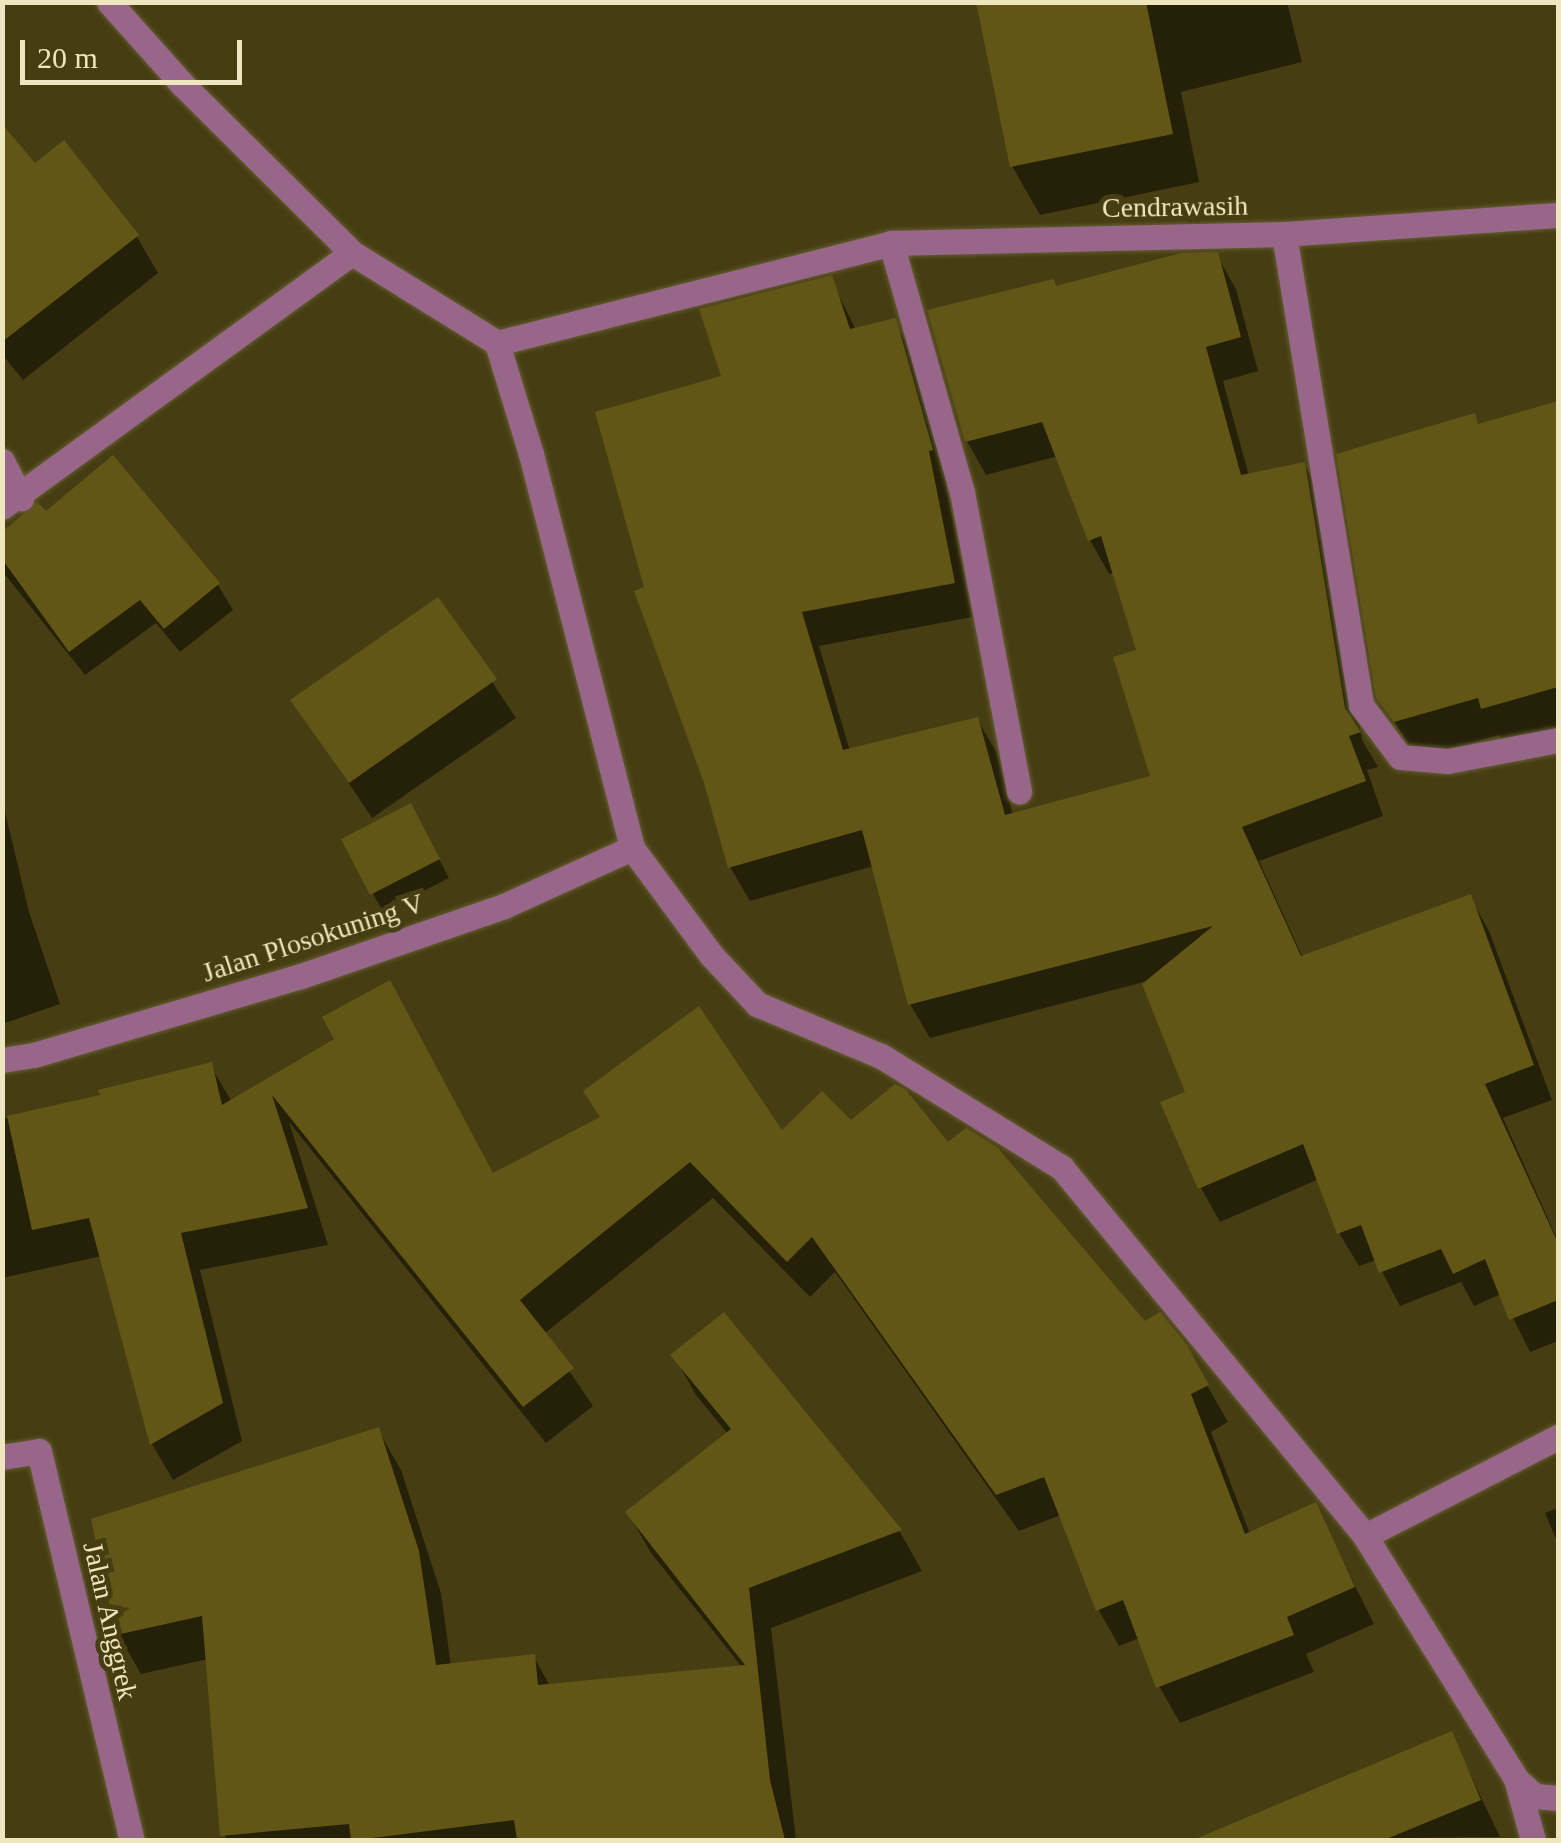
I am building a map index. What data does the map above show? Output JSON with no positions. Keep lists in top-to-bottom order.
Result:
{
  "streets": {
    "street": ["Cendrawasih", "Jalan Plosokuning V", "Jalan Anggrek"]
  },
  "scale_bar": "20 m"
}
